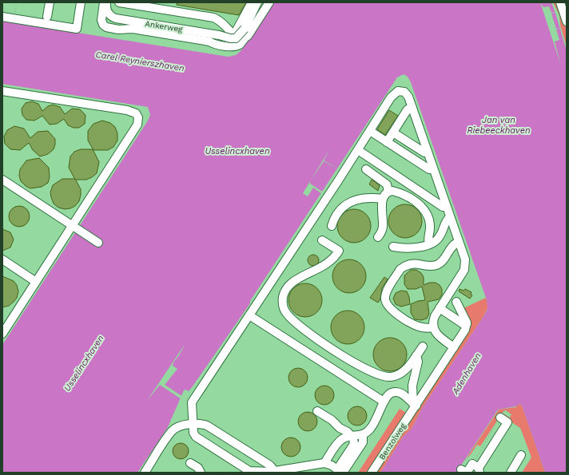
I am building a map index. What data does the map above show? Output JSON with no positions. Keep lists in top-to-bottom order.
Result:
{
  "streets": {
    "street": ["Ankerweg", "Benzolweg"]
  },
  "water": [
    "Carel Reynierszhaven",
    "Jan van Riebeeckhaven",
    "Usselincxhaven",
    "Adenhaven"
  ]
}
